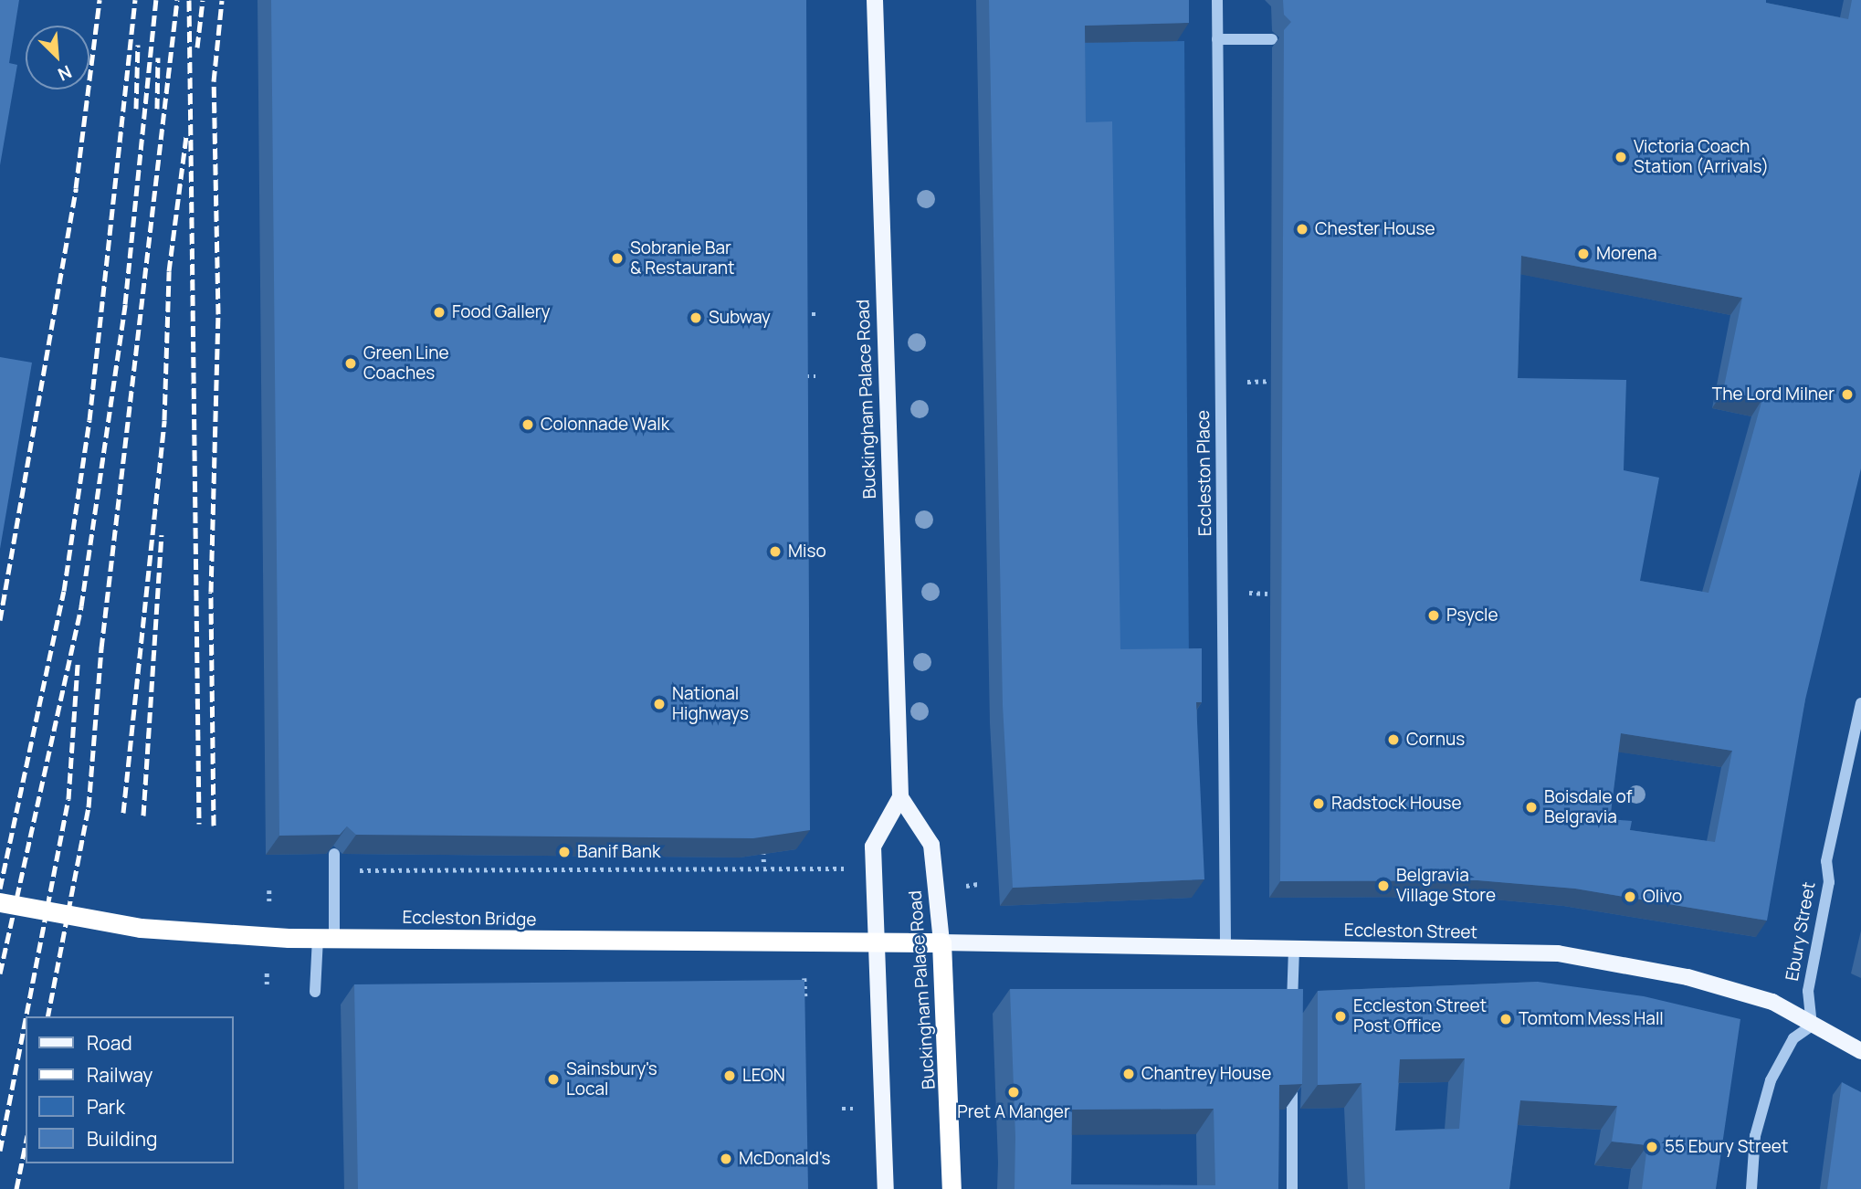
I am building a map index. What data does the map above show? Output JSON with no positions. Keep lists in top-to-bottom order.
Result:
{
  "streets": {
    "highway": ["Buckingham Palace Road", "Eccleston Bridge"],
    "main road": ["Eccleston Street"],
    "street": ["Eccleston Place", "Ebury Street"]
  },
  "crossings": [
    ["Buckingham Palace Road", "Eccleston Bridge"],
    ["Buckingham Palace Road", "Eccleston Street"],
    ["Eccleston Place", "Eccleston Street"],
    ["Eccleston Bridge", "Eccleston Street"],
    ["Eccleston Street", "Ebury Street"]
  ],
  "places": [
    "Victoria Coach Station (Arrivals)",
    "Chester House",
    "Morena",
    "Sobranie Bar & Restaurant",
    "Food Gallery",
    "Subway",
    "Green Line Coaches",
    "The Lord Milner",
    "Colonnade Walk",
    "Miso",
    "Psycle",
    "National Highways",
    "Cornus",
    "Radstock House",
    "Boisdale of Belgravia",
    "Banif Bank",
    "Belgravia Village Store",
    "Olivo",
    "Eccleston Street Post Office",
    "Tomtom Mess Hall",
    "Chantrey House",
    "LEON",
    "Sainsbury's Local",
    "Pret A Manger",
    "55 Ebury Street",
    "McDonald's"
  ],
  "legend": [
    "Road",
    "Railway",
    "Park",
    "Building"
  ],
  "north": "bottom right"
}
